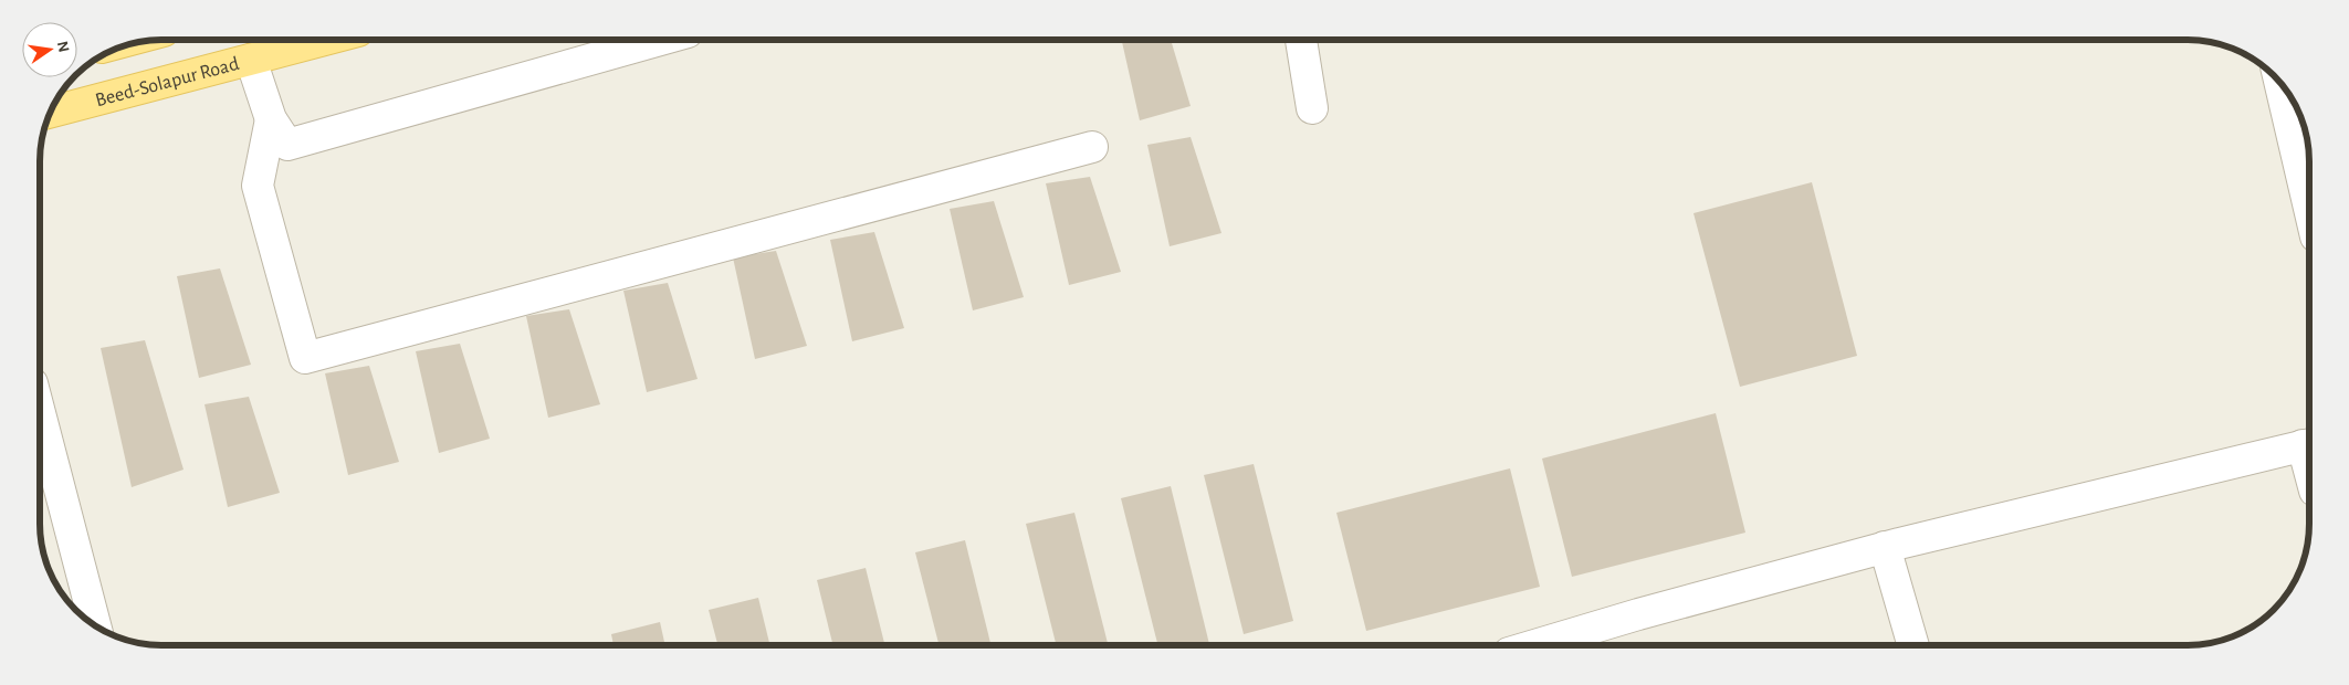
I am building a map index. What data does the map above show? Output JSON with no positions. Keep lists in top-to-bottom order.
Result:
{
  "streets": {
    "main road": ["Beed-Solapur Road"]
  },
  "north": "right"
}
